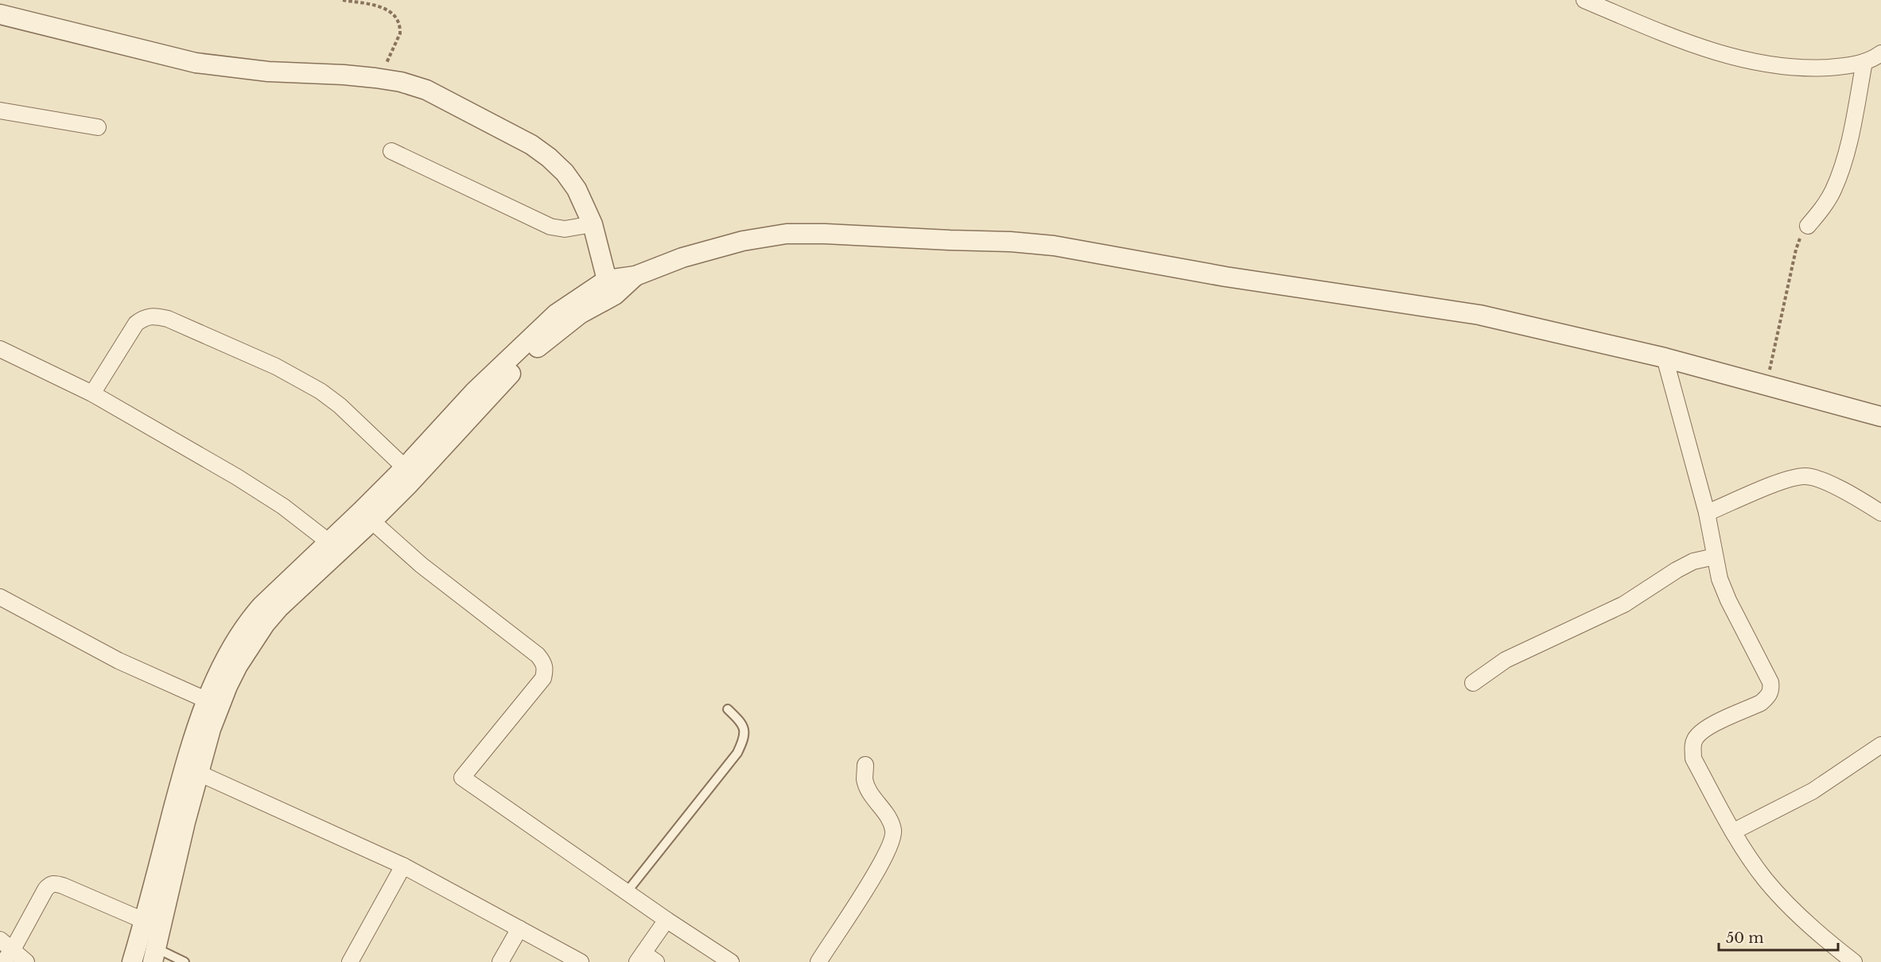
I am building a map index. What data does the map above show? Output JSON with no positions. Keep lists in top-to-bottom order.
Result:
{
  "scale_bar": "50 m"
}
